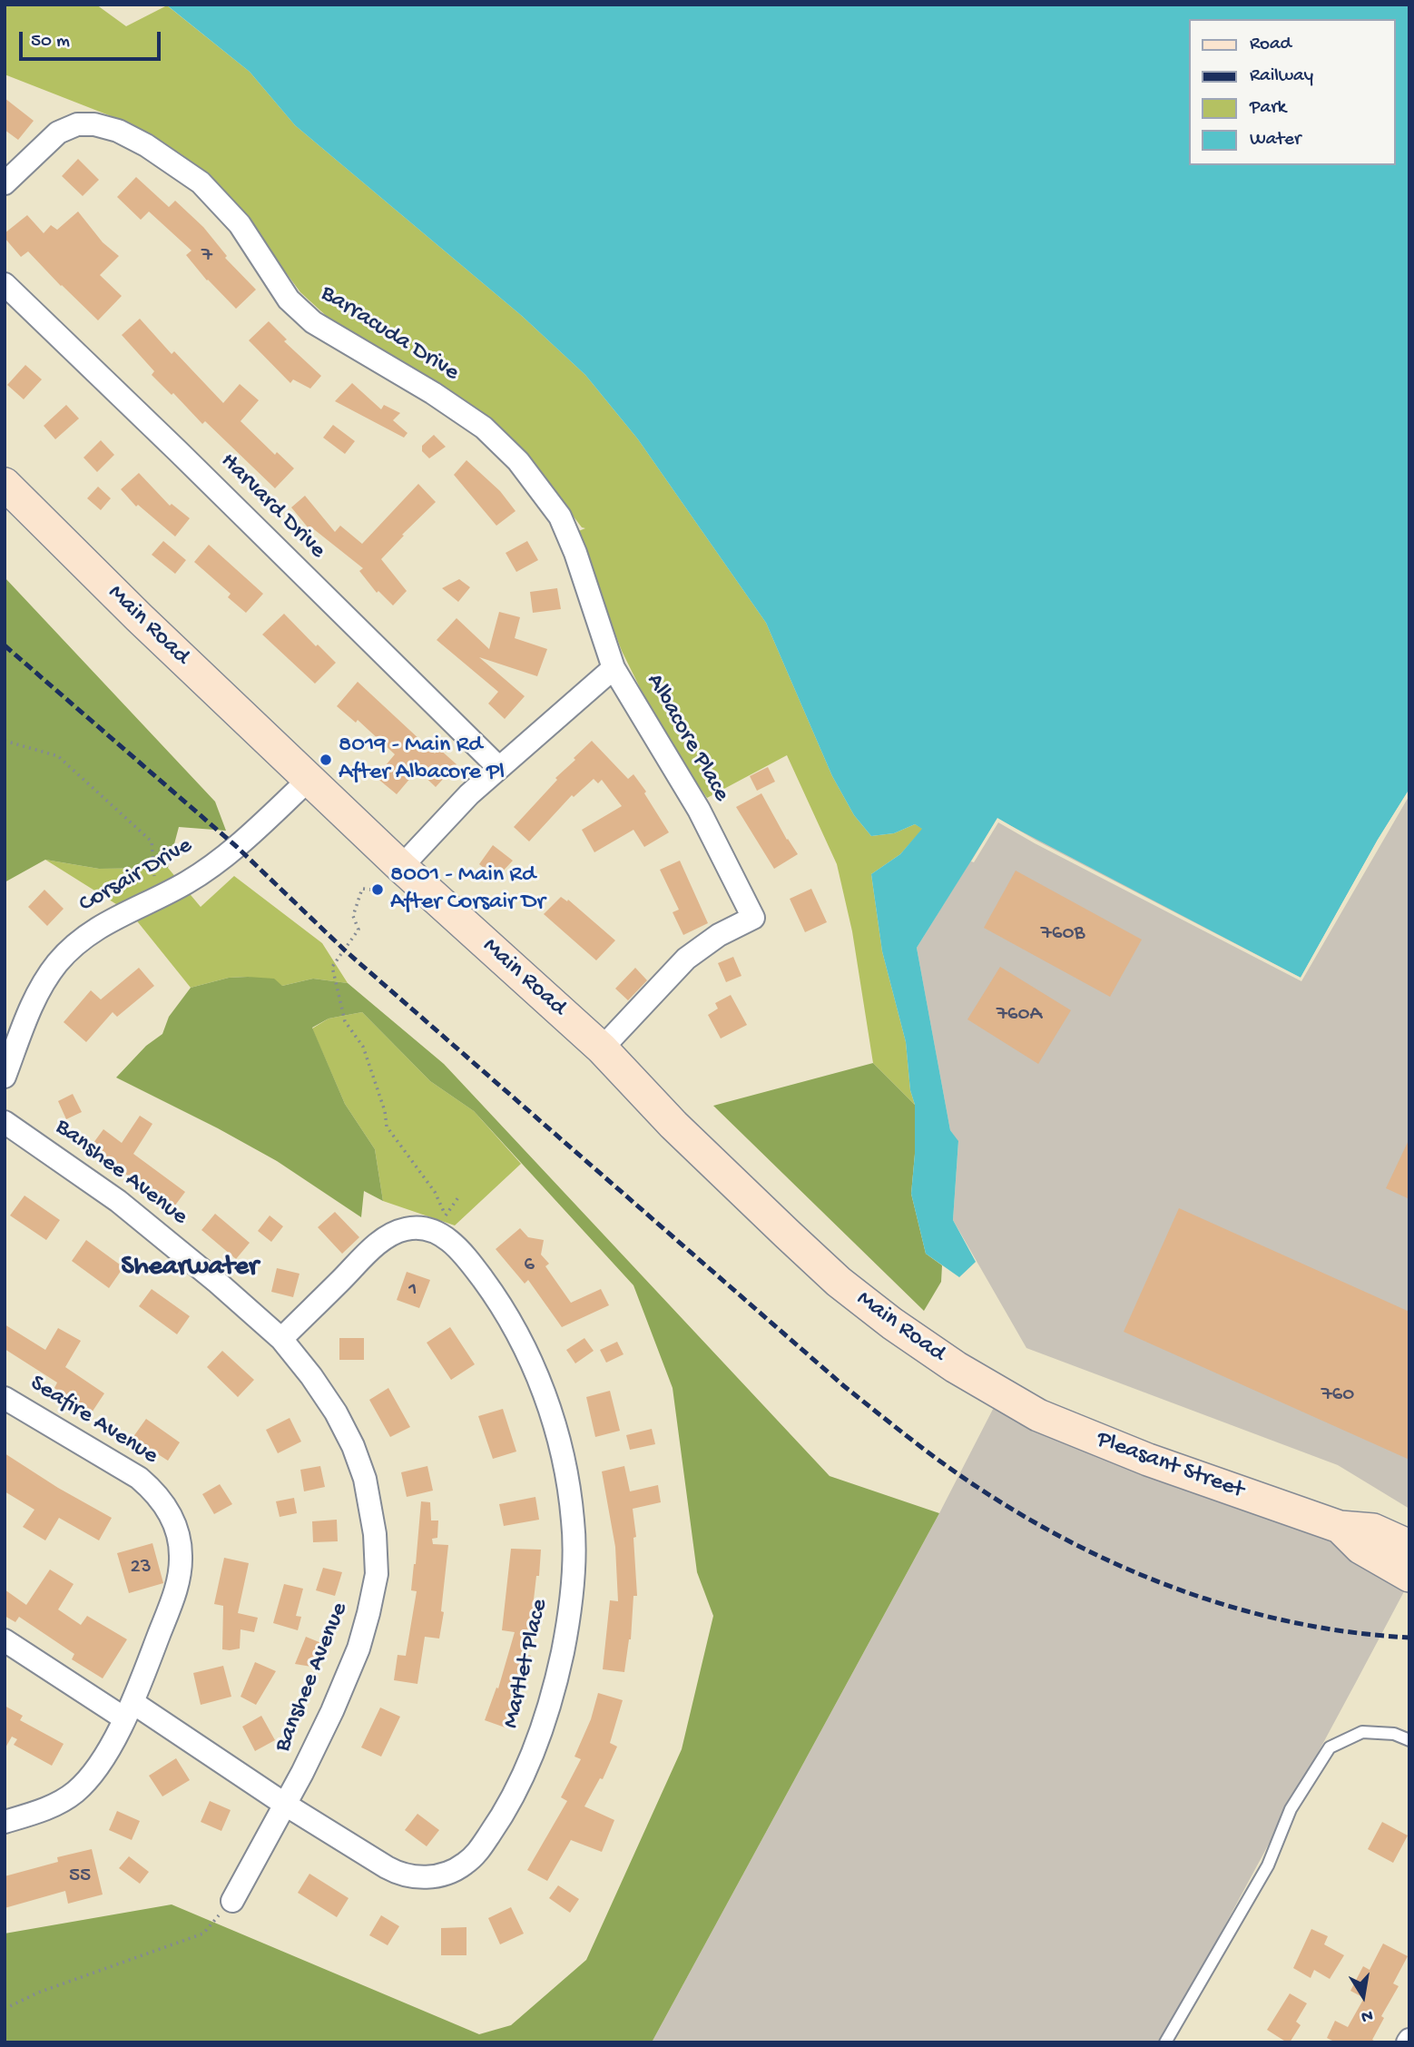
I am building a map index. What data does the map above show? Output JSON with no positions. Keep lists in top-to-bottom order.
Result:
{
  "streets": {
    "main road": ["Main Road", "Pleasant Street"],
    "street": [
      "Barracuda Drive",
      "Harvard Drive",
      "Albacore Place",
      "Corsair Drive",
      "Banshee Avenue",
      "Seafire Avenue",
      "Martlet Place"
    ]
  },
  "crossings": [
    ["Barracuda Drive", "Albacore Place"],
    ["Harvard Drive", "Albacore Place"],
    ["Main Road", "Albacore Place"],
    ["Main Road", "Corsair Drive"],
    ["Main Road", "Pleasant Street"],
    ["Banshee Avenue", "Martlet Place"],
    ["Seafire Avenue", "Martlet Place"]
  ],
  "districts": ["Shearwater"],
  "places": ["8019 - Main Rd After Albacore Pl", "8001 - Main Rd After Corsair Dr"],
  "house_numbers": [
    "7",
    "760B",
    "760A",
    "6",
    "1",
    "760",
    "23",
    "55"
  ],
  "legend": [
    "Road",
    "Railway",
    "Park",
    "Water"
  ],
  "scale_bar": "50 m",
  "north": "bottom"
}
